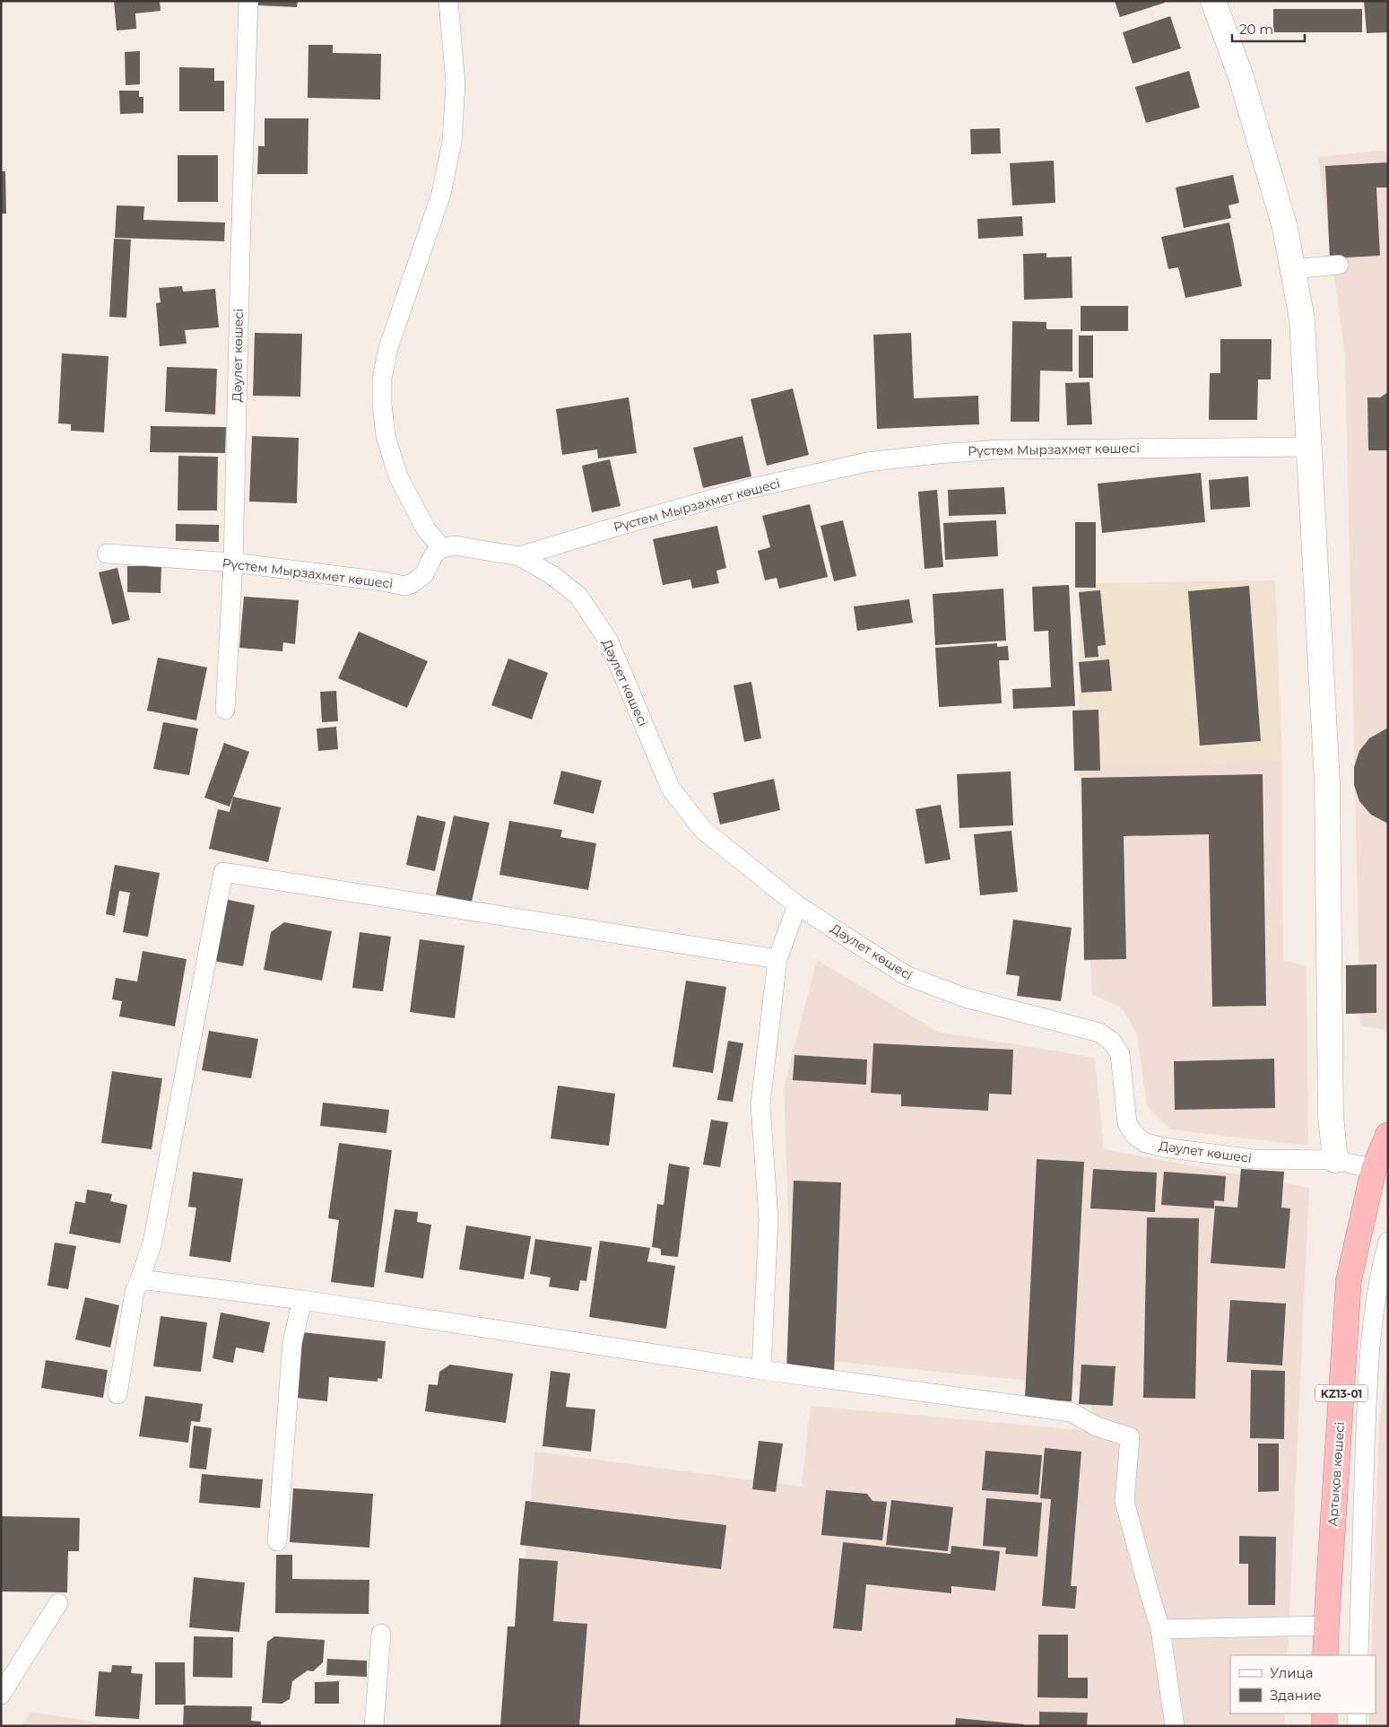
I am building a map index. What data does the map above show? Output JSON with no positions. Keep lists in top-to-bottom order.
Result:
{
  "streets": {
    "highway": ["KZ13-01", "Артықов көшесі"],
    "street": ["Дәулет көшесі", "Рүстем Мырзахмет көшесі"]
  },
  "crossings": [
    ["Дәулет көшесі", "Рүстем Мырзахмет көшесі"],
    ["Дәулет көшесі", "Артықов көшесі"]
  ],
  "legend": ["Улица", "Здание"],
  "scale_bar": "20 m"
}
